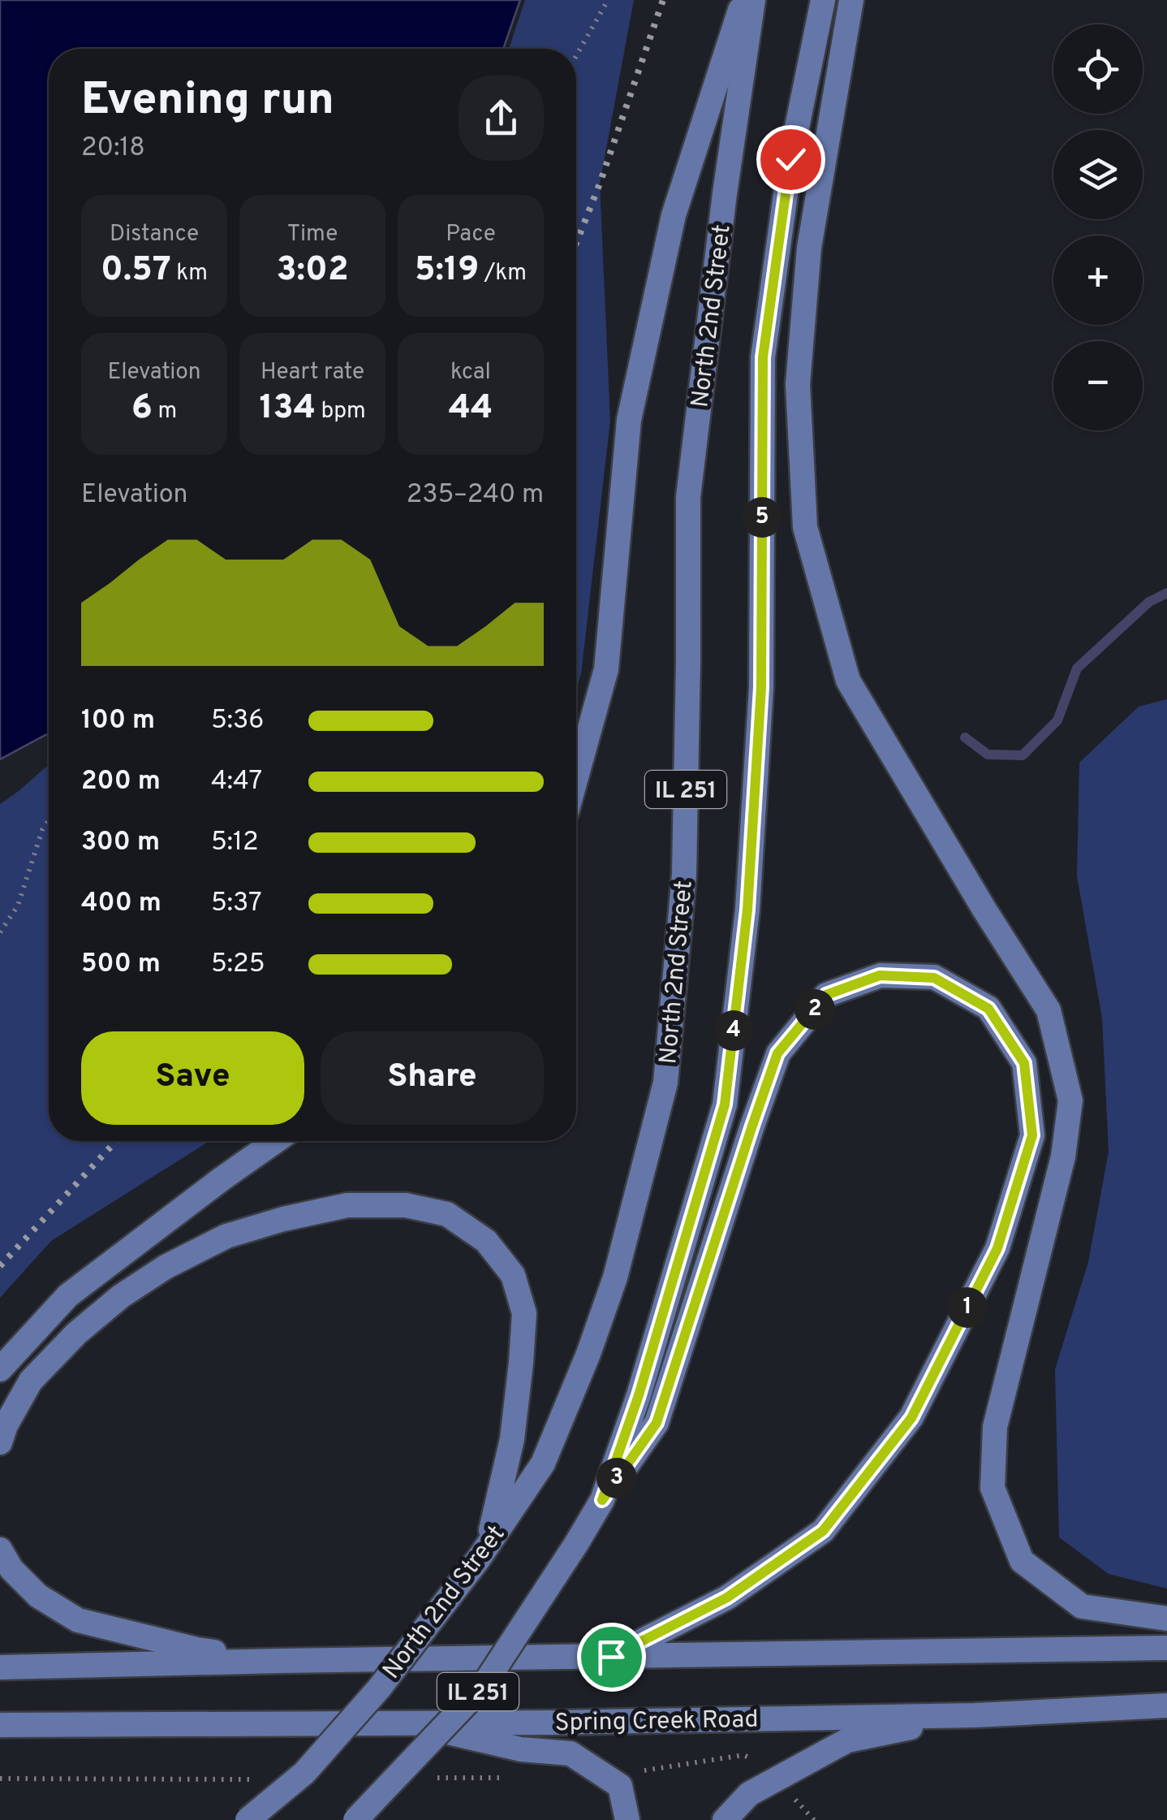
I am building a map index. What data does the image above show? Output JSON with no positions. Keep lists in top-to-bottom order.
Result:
{
  "streets": {
    "main road": ["North 2nd Street", "IL 251", "Spring Creek Road"]
  },
  "page": {
    "map_buttons": ["+", "−"],
    "heading": ["Evening run", "20:18"],
    "stats": [
      ["Distance", "0.57 km"],
      ["Time", "3:02"],
      ["Pace", "5:19 /km"],
      ["Elevation", "6 m"],
      ["Heart rate", "134 bpm"],
      ["kcal", "44"]
    ],
    "chart": ["Elevation", "235–240 m"],
    "pins": [
      "5",
      "2",
      "4",
      "1",
      "3"
    ],
    "list": [
      {
        "name": "100 m",
        "note": "5:36"
      },
      {
        "name": "200 m",
        "note": "4:47"
      },
      {
        "name": "300 m",
        "note": "5:12"
      },
      {
        "name": "400 m",
        "note": "5:37"
      },
      {
        "name": "500 m",
        "note": "5:25"
      }
    ],
    "buttons": ["Save", "Share"]
  }
}
